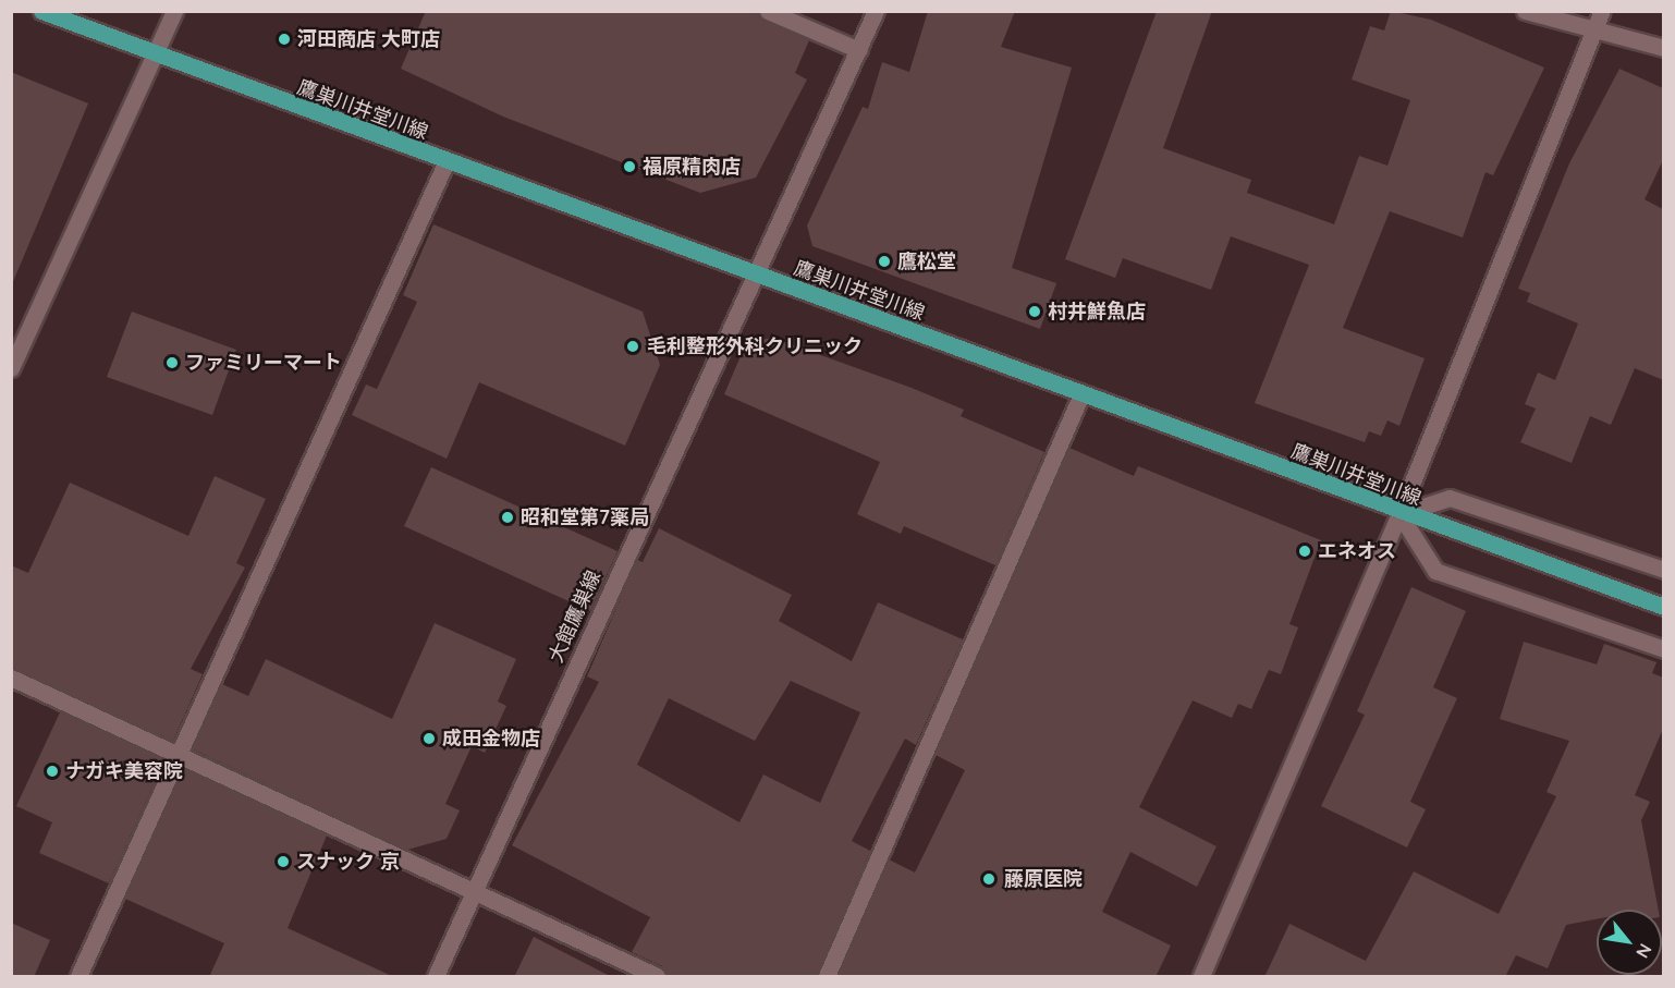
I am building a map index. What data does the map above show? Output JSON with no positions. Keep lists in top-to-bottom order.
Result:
{
  "streets": {
    "main road": ["鷹巣川井堂川線"],
    "street": ["大館鷹巣線"]
  },
  "crossings": [
    ["鷹巣川井堂川線", "大館鷹巣線"]
  ],
  "places": [
    "河田商店 大町店",
    "福原精肉店",
    "鷹松堂",
    "村井鮮魚店",
    "毛利整形外科クリニック",
    "ファミリーマート",
    "昭和堂第7薬局",
    "エネオス",
    "成田金物店",
    "ナガキ美容院",
    "スナック 京",
    "藤原医院"
  ],
  "north": "bottom right"
}
